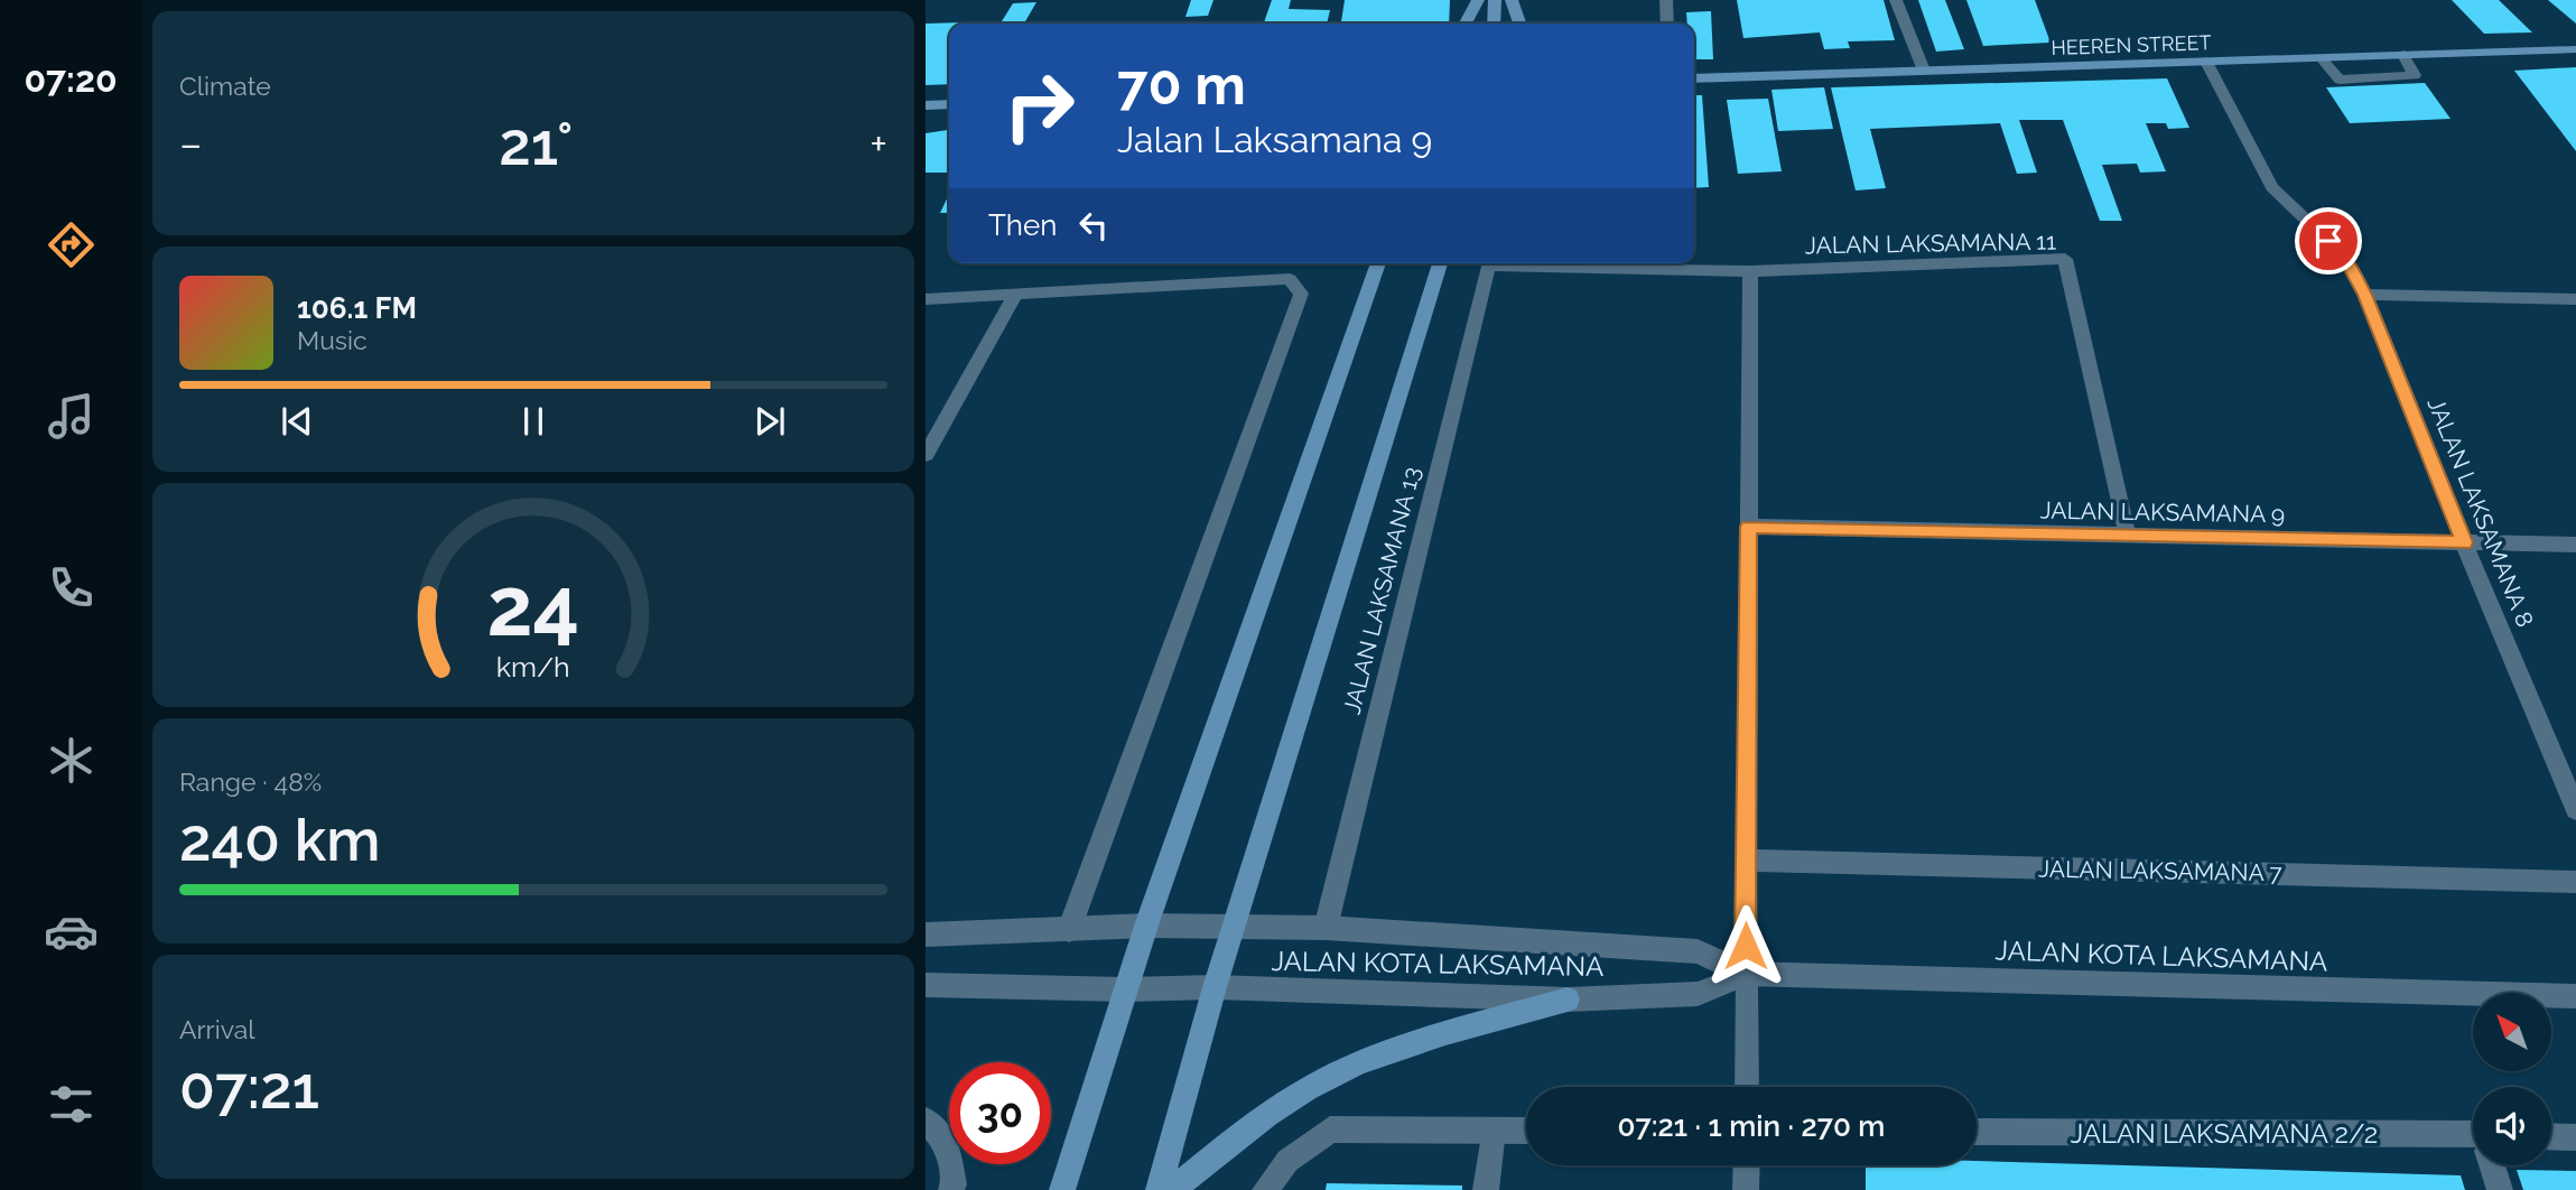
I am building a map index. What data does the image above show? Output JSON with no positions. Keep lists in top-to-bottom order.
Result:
{
  "streets": {
    "main road": ["HEEREN STREET"],
    "street": [
      "JALAN LAKSAMANA 11",
      "JALAN LAKSAMANA 9",
      "JALAN LAKSAMANA 8",
      "JALAN LAKSAMANA 13",
      "JALAN LAKSAMANA 7",
      "JALAN KOTA LAKSAMANA",
      "JALAN LAKSAMANA 2/2"
    ]
  },
  "crossings": [
    ["HEEREN STREET", "JALAN LAKSAMANA 8"],
    ["JALAN LAKSAMANA 11", "JALAN LAKSAMANA 9"],
    ["JALAN LAKSAMANA 11", "JALAN LAKSAMANA 13"],
    ["JALAN LAKSAMANA 9", "JALAN LAKSAMANA 8"],
    ["JALAN LAKSAMANA 13", "JALAN KOTA LAKSAMANA"]
  ],
  "north": "top left",
  "page": {
    "tabs": "07:20",
    "tile": [
      "Climate",
      ["Range · 48%", "240 km"],
      ["Arrival", "07:21"]
    ],
    "turn": ["70 m", "Jalan Laksamana 9"],
    "heat": ["−", "21°", "+"],
    "then": "Then",
    "song": ["106.1 FM", "Music"],
    "limit": "30",
    "trip": "07:21 · 1 min · 270 m",
    "gauge": ["24", "km/h"]
  }
}
